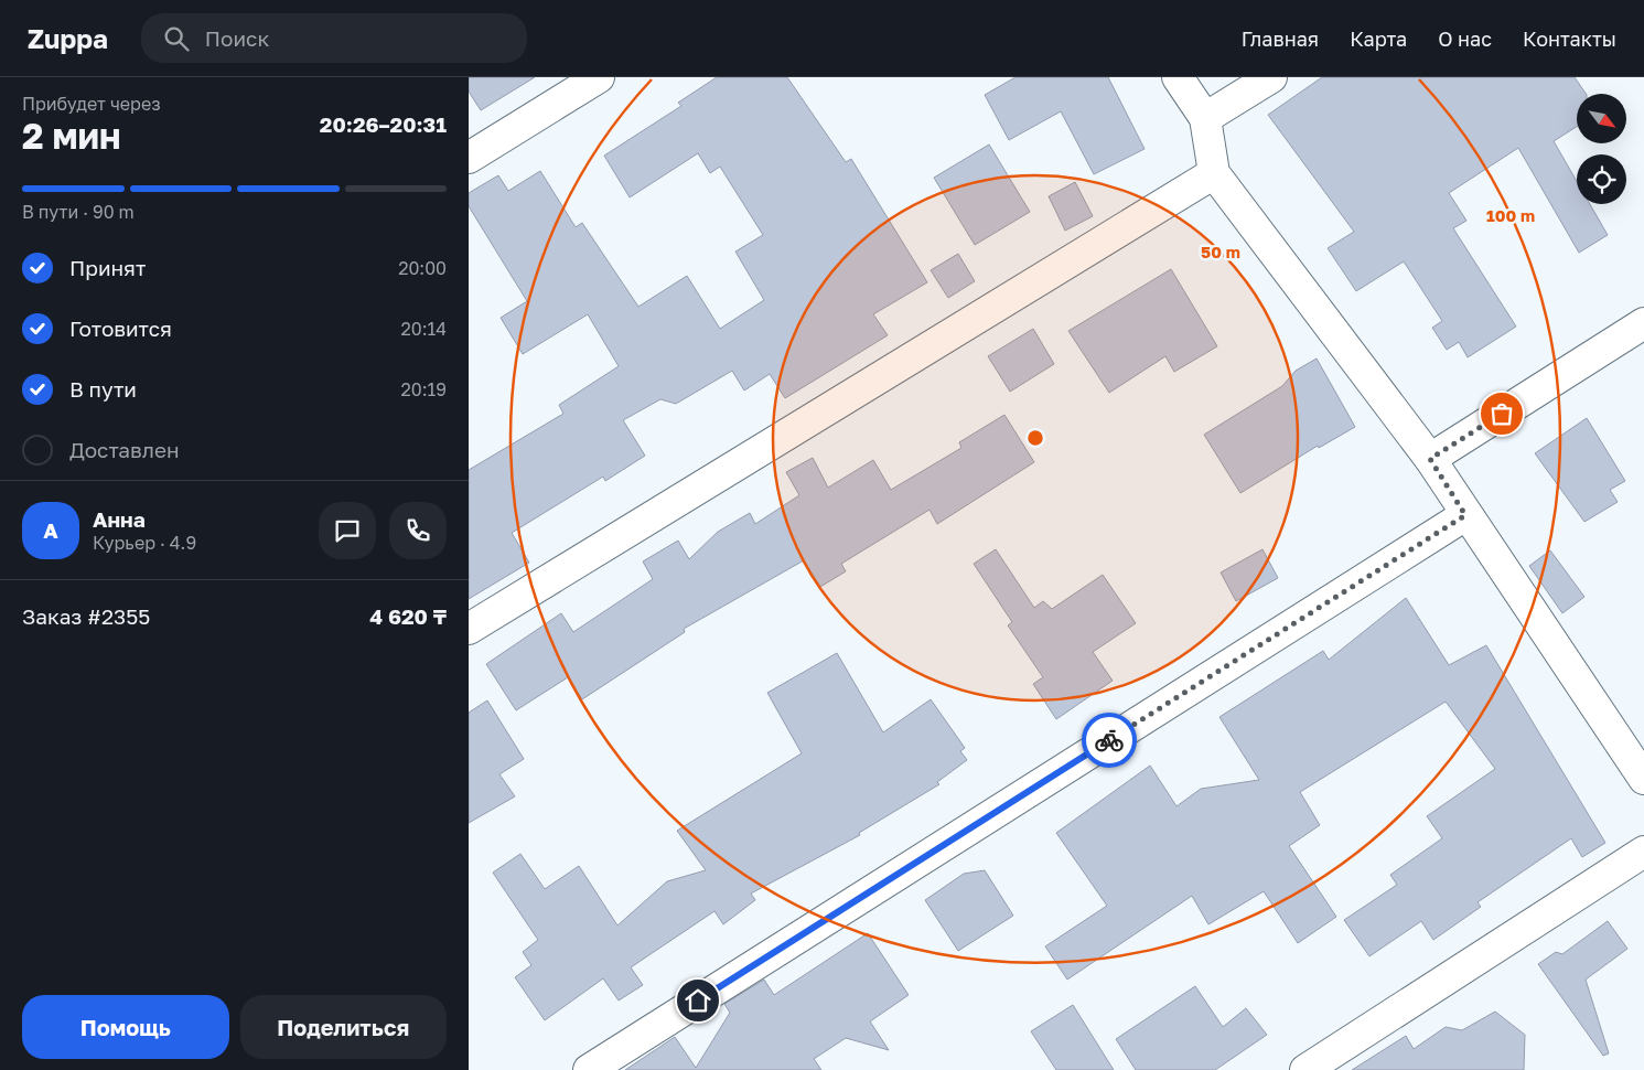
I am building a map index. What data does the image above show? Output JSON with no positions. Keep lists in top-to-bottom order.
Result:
{
  "north": "bottom right",
  "page": {
    "header": "Zuppa",
    "search": "Поиск",
    "nav": [
      "Главная",
      "Карта",
      "О нас",
      "Контакты"
    ],
    "heading": ["2 мин", "Прибудет через", "20:26–20:31"],
    "panel": [
      "Анна",
      "Курьер · 4.9",
      "Заказ #2355",
      "4 620 ₸"
    ],
    "bar": "В пути · 90 m",
    "list": [
      ["Принят", "20:00"],
      ["Готовится", "20:14"],
      ["В пути", "20:19"],
      "Доставлен"
    ],
    "round": "А",
    "buttons": ["Помощь", "Поделиться"]
  },
  "rings": ["100 m", "50 m"]
}
